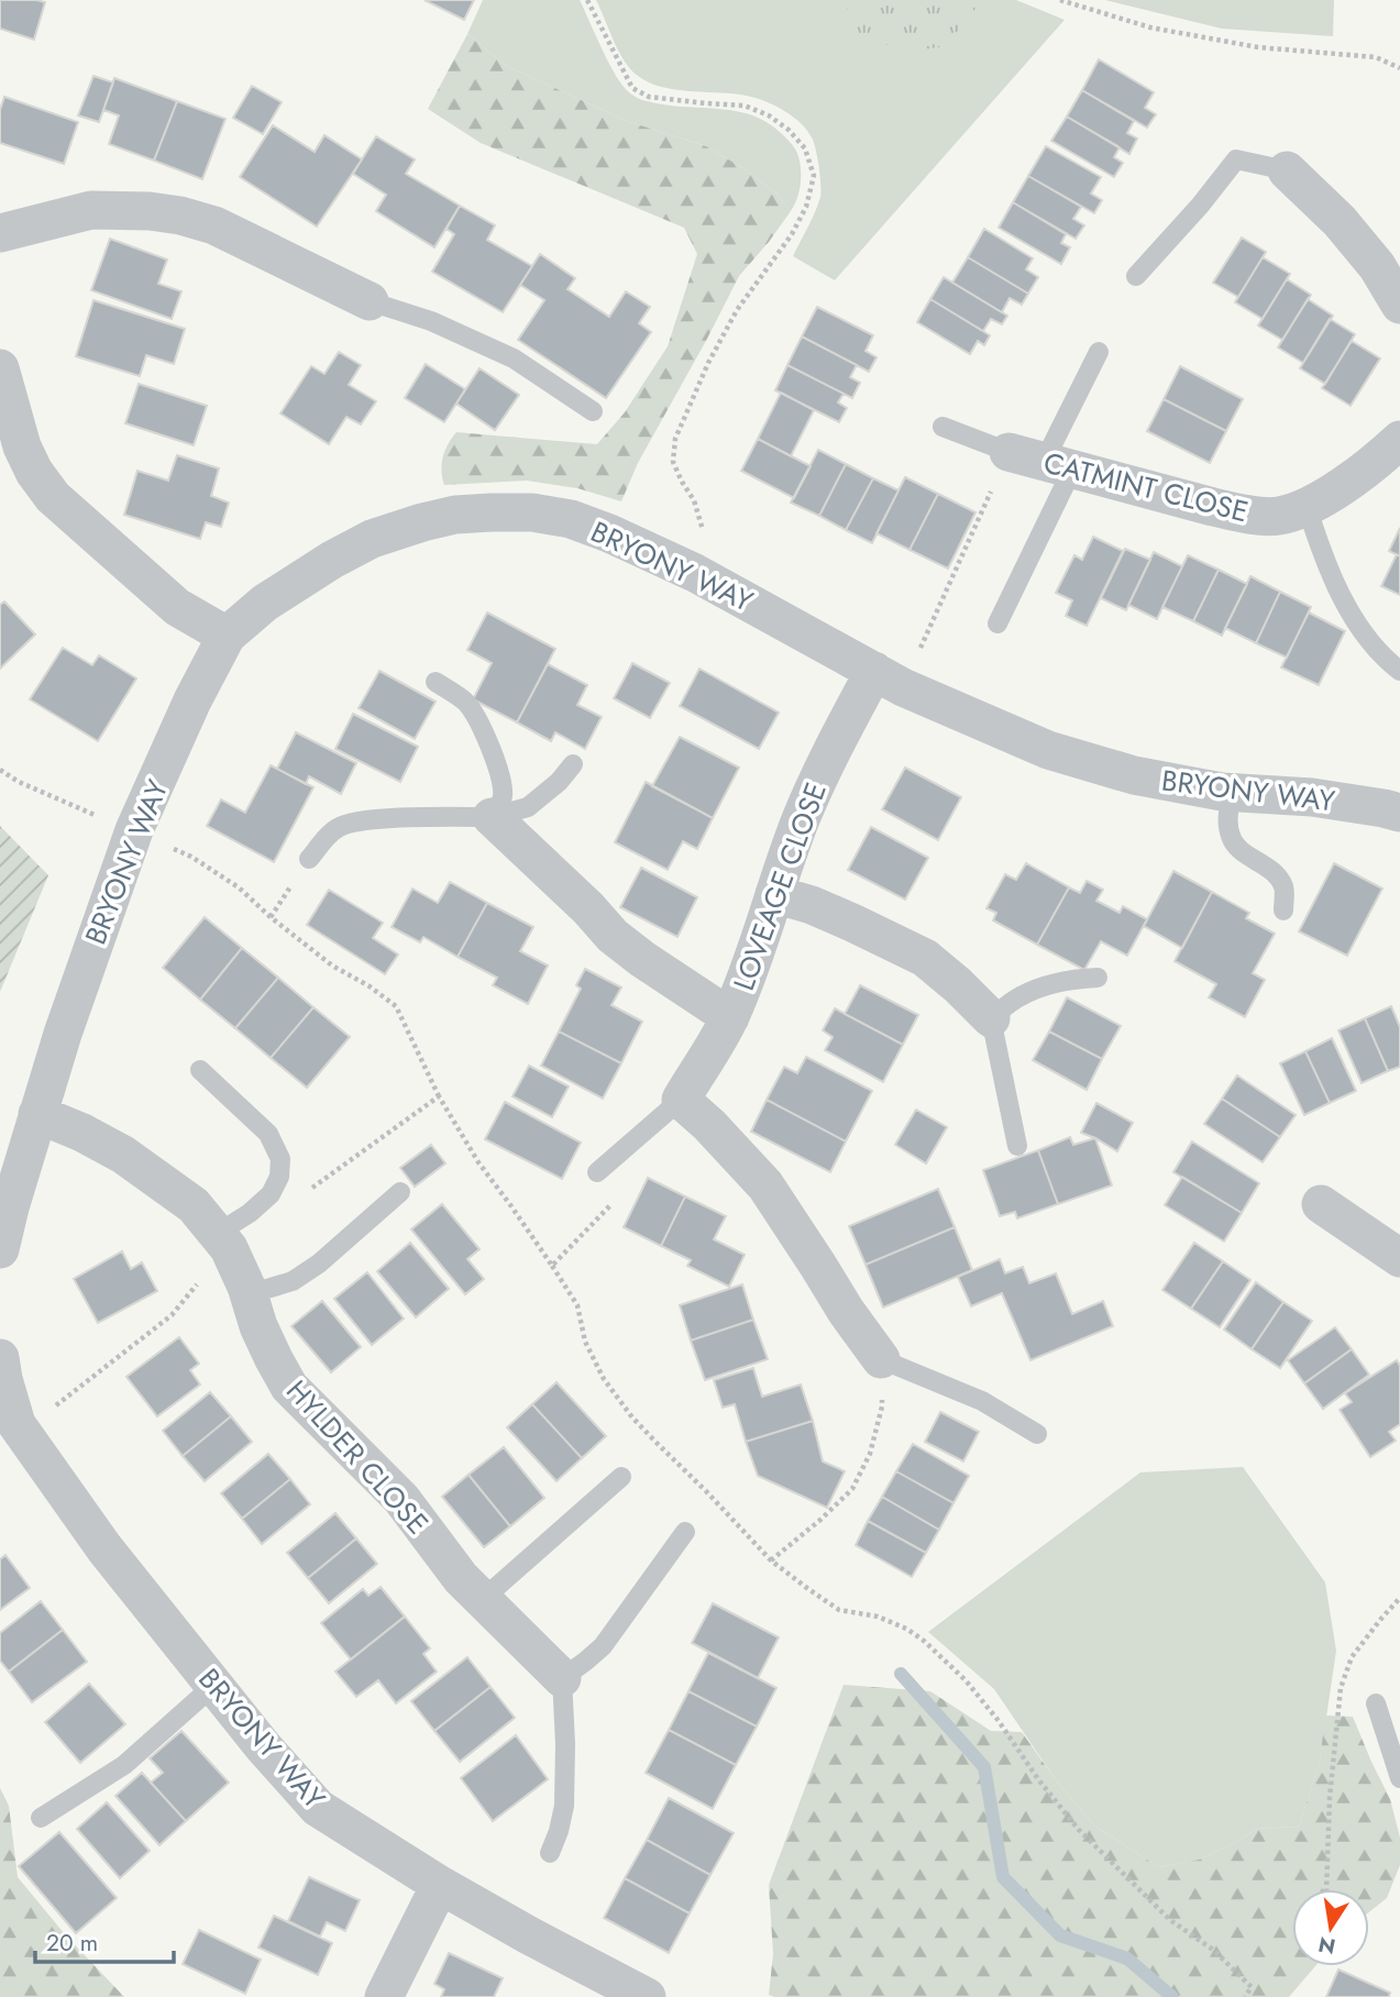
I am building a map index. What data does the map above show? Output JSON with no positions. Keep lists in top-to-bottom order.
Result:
{
  "streets": {
    "street": [
      "CATMINT CLOSE",
      "BRYONY WAY",
      "LOVEAGE CLOSE",
      "HYLDER CLOSE"
    ]
  },
  "crossings": [
    ["BRYONY WAY", "LOVEAGE CLOSE"],
    ["BRYONY WAY", "HYLDER CLOSE"]
  ],
  "scale_bar": "20 m",
  "north": "bottom"
}
